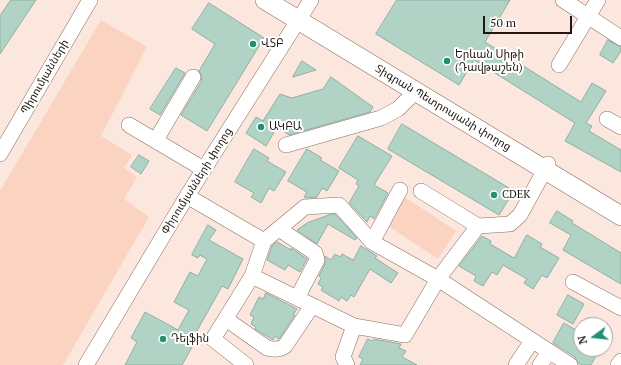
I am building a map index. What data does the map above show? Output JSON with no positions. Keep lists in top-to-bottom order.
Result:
{
  "streets": {
    "main road": ["Տիգրան Պետրոսյանի փողոց"],
    "street": ["Պիրումյանների", "Փիրումյանների փողոց"]
  },
  "crossings": [
    ["Տիգրան Պետրոսյանի փողոց", "Փիրումյանների փողոց"]
  ],
  "places": [
    "ՎՏԲ",
    "Երևան Սիթի (Դավթաշեն)",
    "ԱԿԲԱ",
    "CDEK",
    "Դելֆին"
  ],
  "scale_bar": "50 m",
  "north": "left"
}
